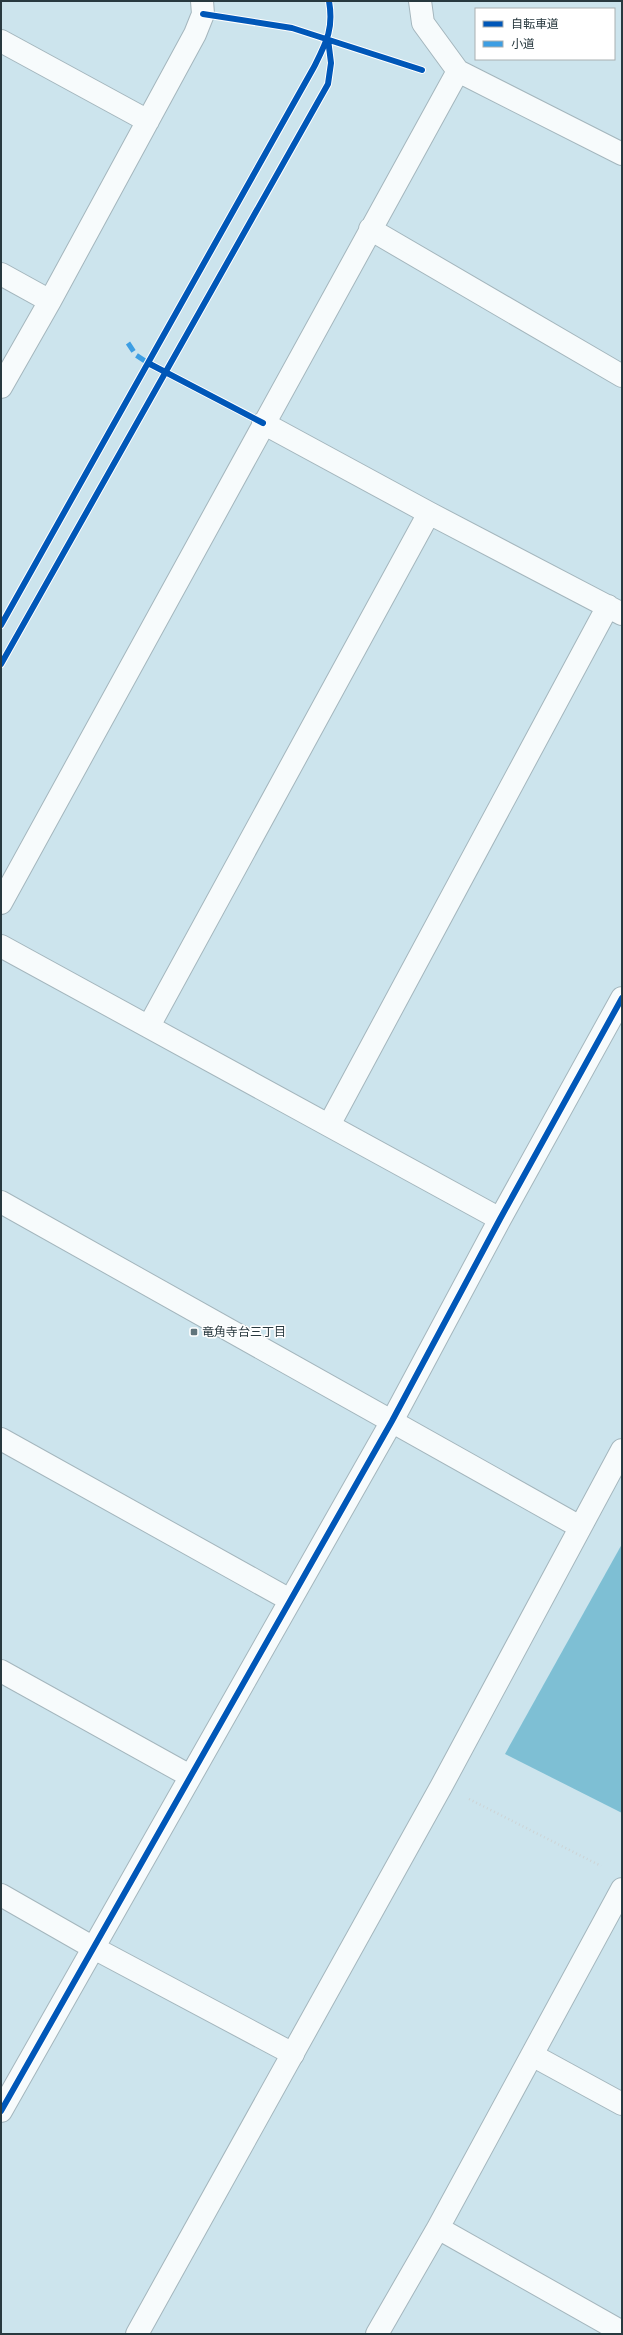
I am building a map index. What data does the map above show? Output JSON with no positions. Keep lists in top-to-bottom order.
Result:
{
  "places": {
    "transit": ["竜角寺台三丁目"]
  },
  "legend": ["自転車道", "小道"]
}
